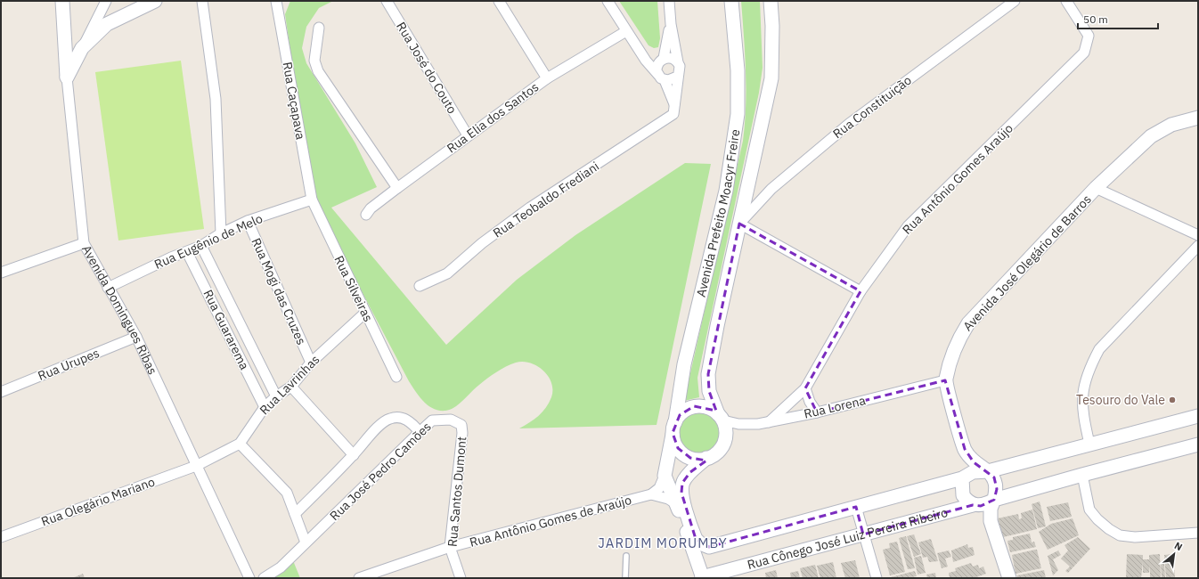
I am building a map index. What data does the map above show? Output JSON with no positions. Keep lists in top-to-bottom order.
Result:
{
  "streets": {
    "street": [
      "Rua José do Couto",
      "Rua Caçapava",
      "Rua Constituição",
      "Rua Elia dos Santos",
      "Rua Antônio Gomes Araújo",
      "Rua Teobaldo Frediani",
      "Avenida Prefeito Moacyr Freire",
      "Rua Eugênio de Melo",
      "Avenida José Olegário de Barros",
      "Rua Silveiras",
      "Rua Mogi das Cruzes",
      "Avenida Domingues Ribas",
      "Rua Guararema",
      "Rua Urupes",
      "Rua Lavrinhas",
      "Rua Lorena",
      "Rua José Pedro Camões",
      "Rua Santos Dumont",
      "Rua Olegário Mariano",
      "Rua Antônio Gomes de Araújo",
      "Rua Cônego José Luiz Pereira Ribeiro"
    ]
  },
  "crossings": [
    ["Rua José do Couto", "Rua Elia dos Santos"],
    ["Rua Caçapava", "Rua Eugênio de Melo"],
    ["Rua Caçapava", "Rua Silveiras"],
    ["Rua Constituição", "Avenida Prefeito Moacyr Freire"],
    ["Rua Antônio Gomes Araújo", "Rua Lorena"],
    ["Avenida Prefeito Moacyr Freire", "Rua Lorena"],
    ["Rua Eugênio de Melo", "Rua Silveiras"],
    ["Rua Eugênio de Melo", "Rua Mogi das Cruzes"],
    ["Rua Eugênio de Melo", "Avenida Domingues Ribas"],
    ["Rua Eugênio de Melo", "Rua Guararema"],
    ["Avenida José Olegário de Barros", "Rua Lorena"],
    ["Rua Silveiras", "Rua Lavrinhas"],
    ["Rua Mogi das Cruzes", "Rua Lavrinhas"],
    ["Avenida Domingues Ribas", "Rua Urupes"],
    ["Avenida Domingues Ribas", "Rua Lavrinhas"],
    ["Avenida Domingues Ribas", "Rua Olegário Mariano"],
    ["Rua Guararema", "Rua Lavrinhas"],
    ["Rua Lavrinhas", "Rua Olegário Mariano"],
    ["Rua José Pedro Camões", "Rua Santos Dumont"],
    ["Rua Santos Dumont", "Rua Antônio Gomes de Araújo"]
  ],
  "districts": ["JARDIM MORUMBY"],
  "places": ["Tesouro do Vale"],
  "scale_bar": "50 m",
  "north": "top right"
}
